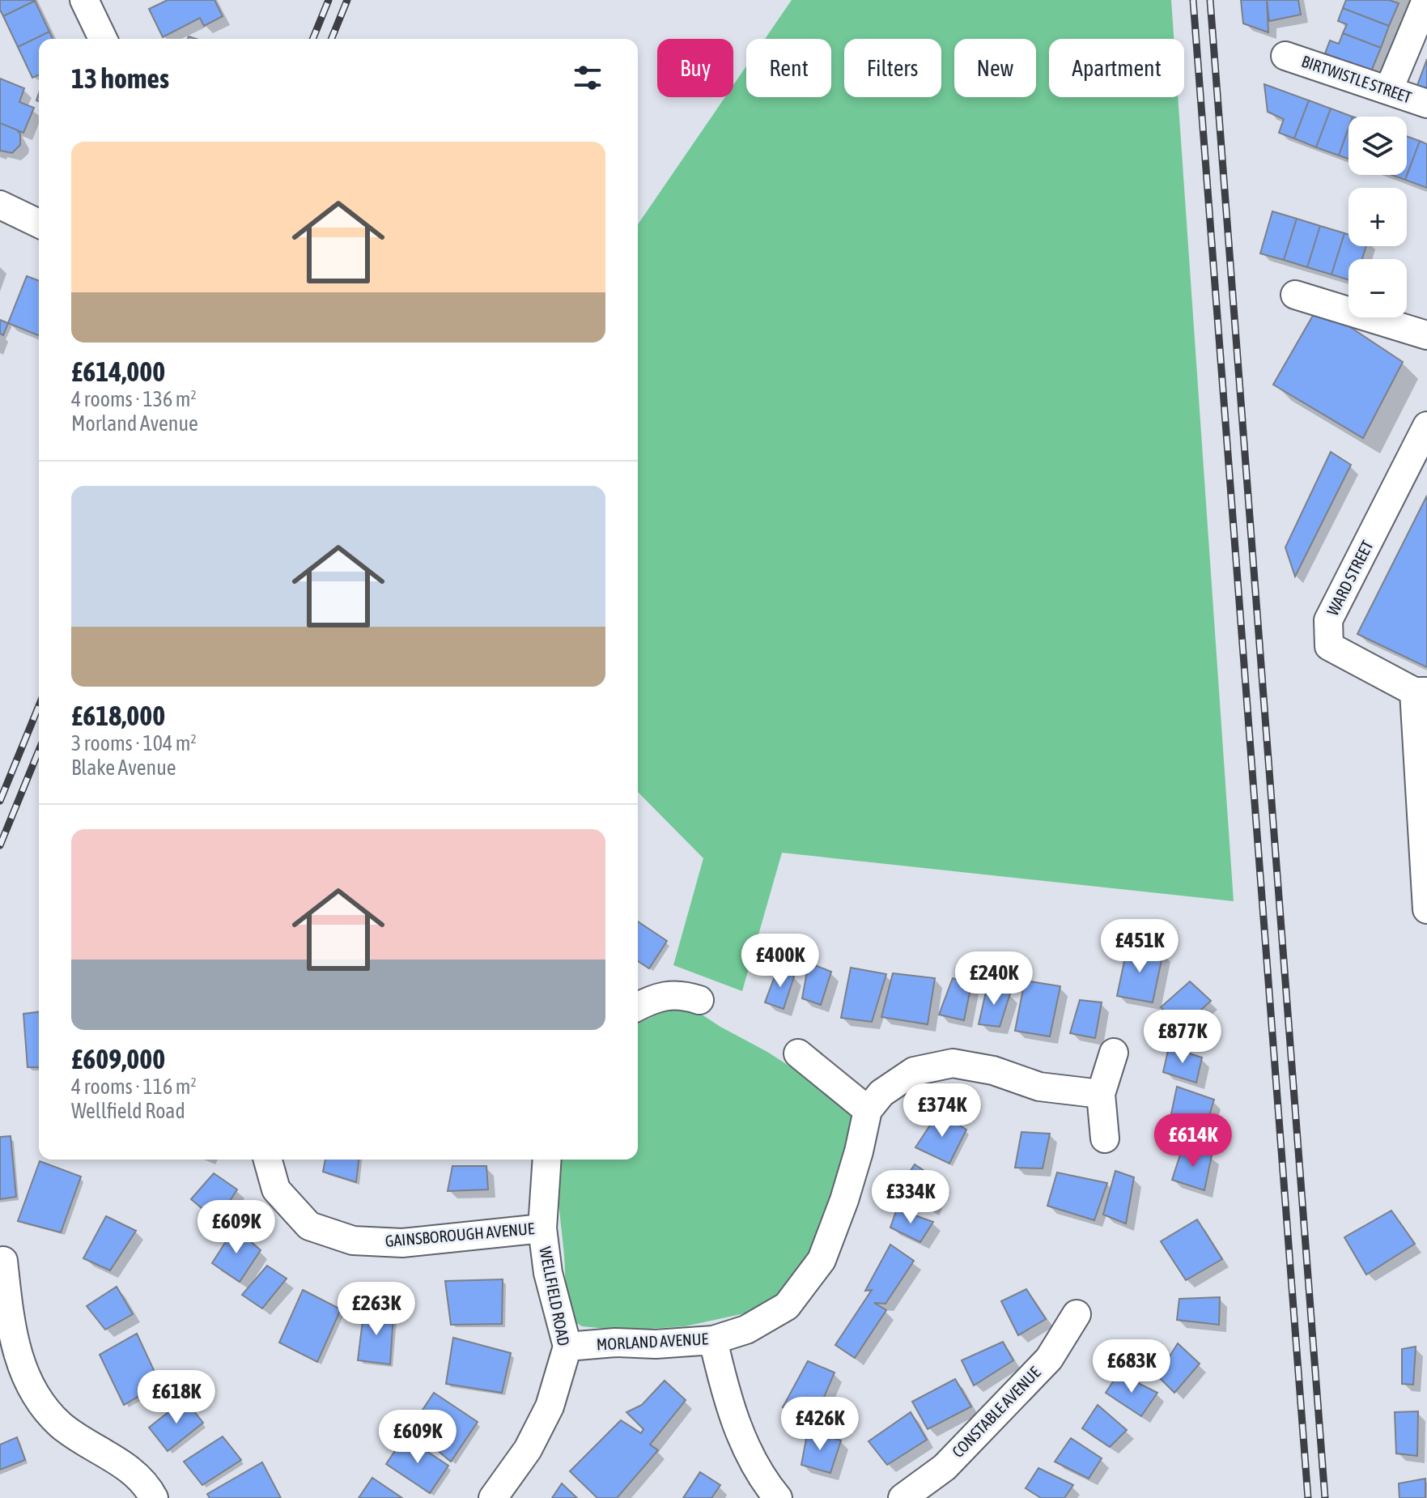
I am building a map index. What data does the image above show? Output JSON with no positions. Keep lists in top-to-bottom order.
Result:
{
  "streets": {
    "street": [
      "BIRTWISTLE STREET",
      "WARD STREET",
      "GAINSBOROUGH AVENUE",
      "WELLFIELD ROAD",
      "MORLAND AVENUE",
      "CONSTABLE AVENUE"
    ]
  },
  "crossings": [
    ["GAINSBOROUGH AVENUE", "WELLFIELD ROAD"],
    ["WELLFIELD ROAD", "MORLAND AVENUE"]
  ],
  "page": {
    "chip": [
      "Buy",
      "Rent",
      "Filters",
      "New",
      "Apartment"
    ],
    "heading": "13 homes",
    "map_buttons": ["+", "−"],
    "list": [
      {
        "name": "£614,000",
        "note": "4 rooms · 136 m² · Morland Avenue"
      },
      {
        "name": "£618,000",
        "note": "3 rooms · 104 m² · Blake Avenue"
      },
      {
        "name": "£609,000",
        "note": "4 rooms · 116 m² · Wellfield Road"
      }
    ],
    "price": [
      "£451K",
      "£400K",
      "£240K",
      "£877K",
      "£374K",
      "£614K",
      "£334K",
      "£609K",
      "£263K",
      "£683K",
      "£618K",
      "£426K",
      "£609K"
    ]
  }
}
